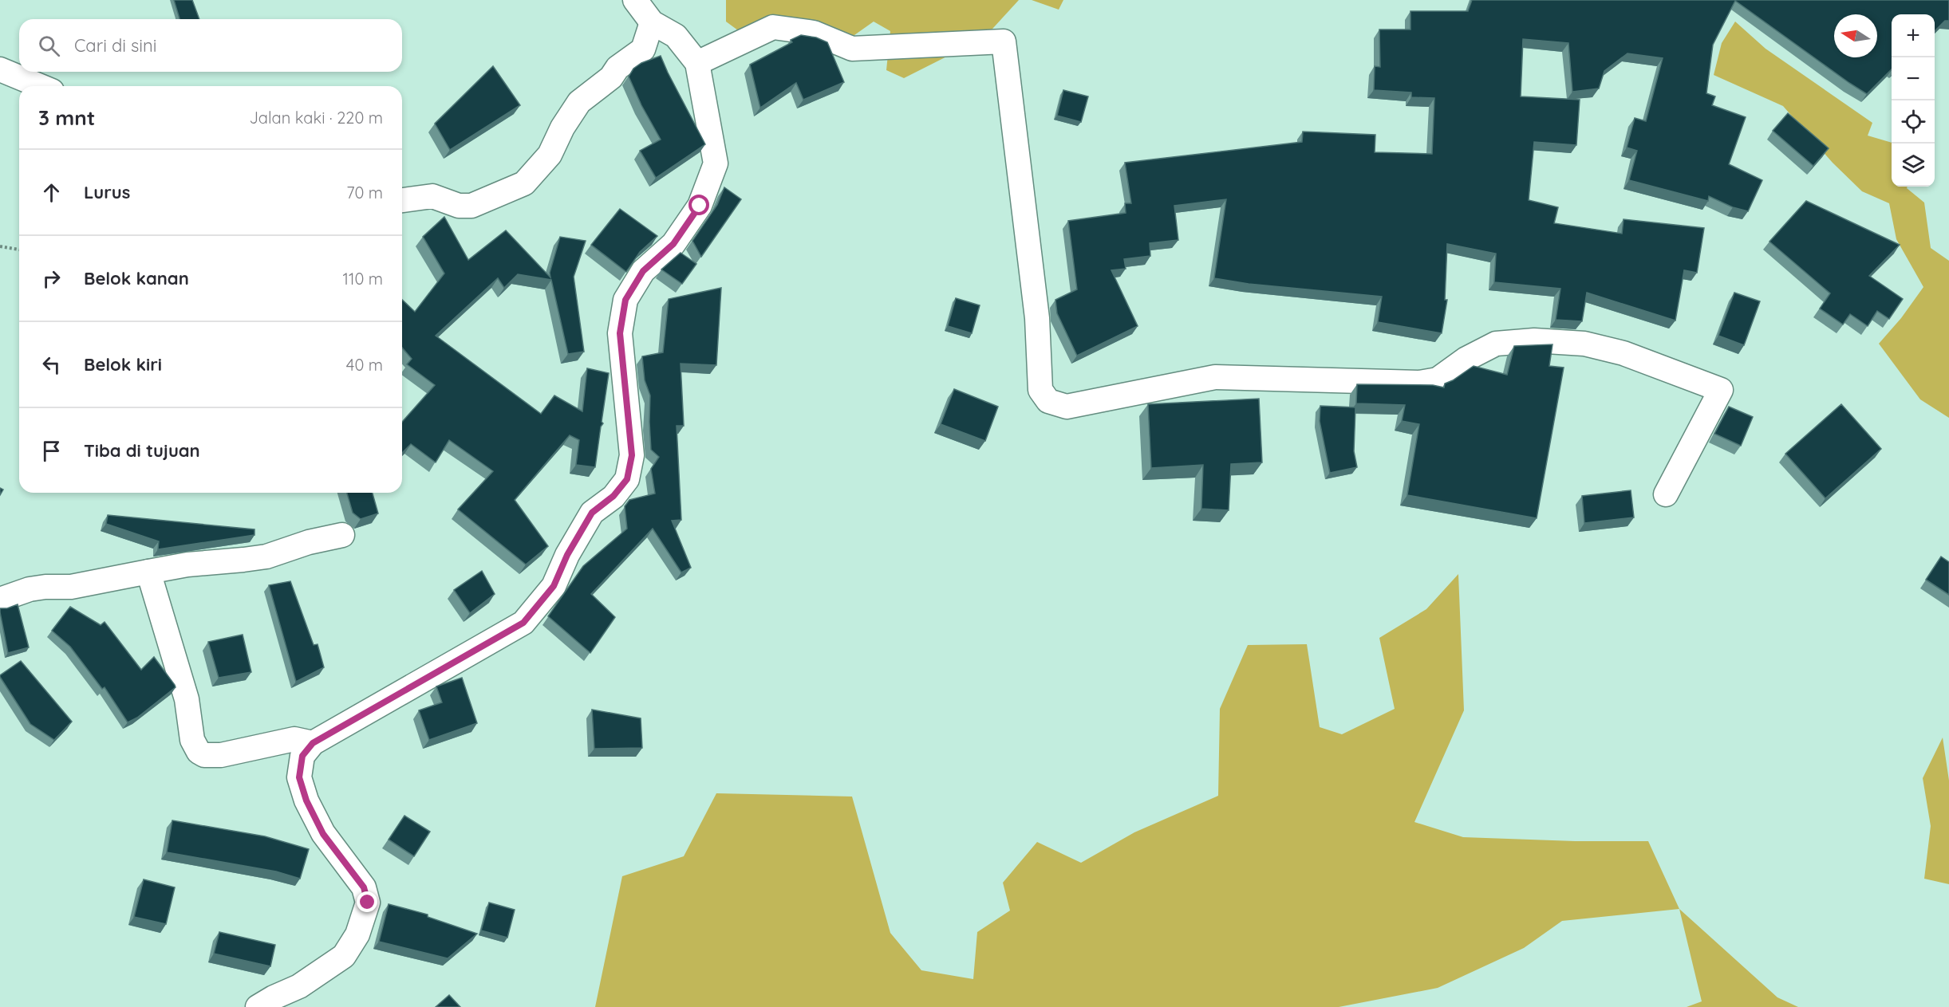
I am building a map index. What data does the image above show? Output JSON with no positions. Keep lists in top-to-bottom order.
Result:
{
  "north": "left",
  "page": {
    "map_buttons": ["+", "−"],
    "search": "Cari di sini",
    "heading": ["3 mnt", "Jalan kaki · 220 m"],
    "list": [
      ["Lurus", "70 m"],
      ["Belok kanan", "110 m"],
      ["Belok kiri", "40 m"],
      "Tiba di tujuan"
    ]
  }
}
